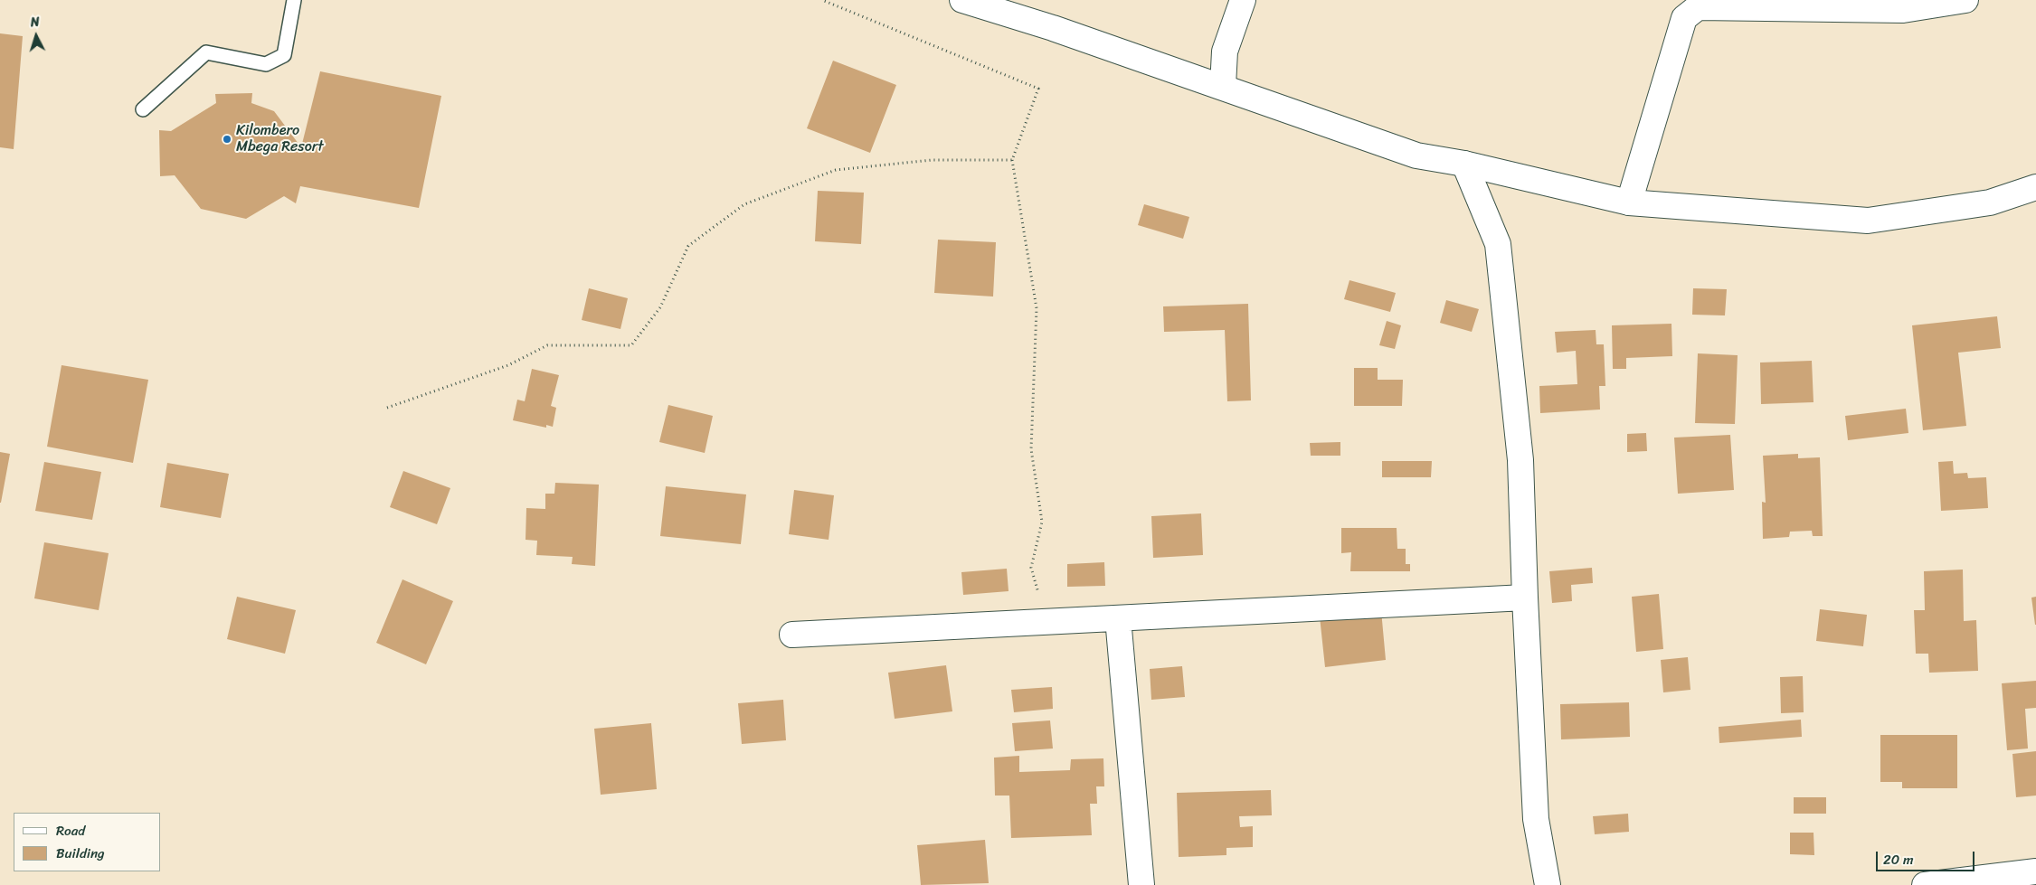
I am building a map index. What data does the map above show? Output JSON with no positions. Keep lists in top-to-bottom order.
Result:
{
  "places": ["Kilombero Mbega Resort"],
  "legend": ["Road", "Building"],
  "scale_bar": "20 m",
  "north": "top"
}
